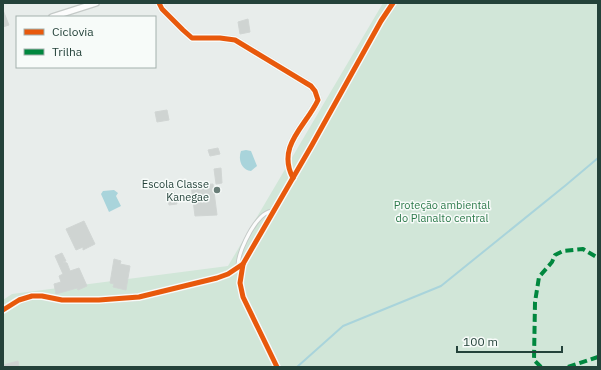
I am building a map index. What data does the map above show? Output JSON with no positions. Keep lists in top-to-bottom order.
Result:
{
  "parks": ["Proteção ambiental do Planalto central"],
  "places": ["Escola Classe Kanegae"],
  "legend": ["Ciclovia", "Trilha"],
  "scale_bar": "100 m"
}
